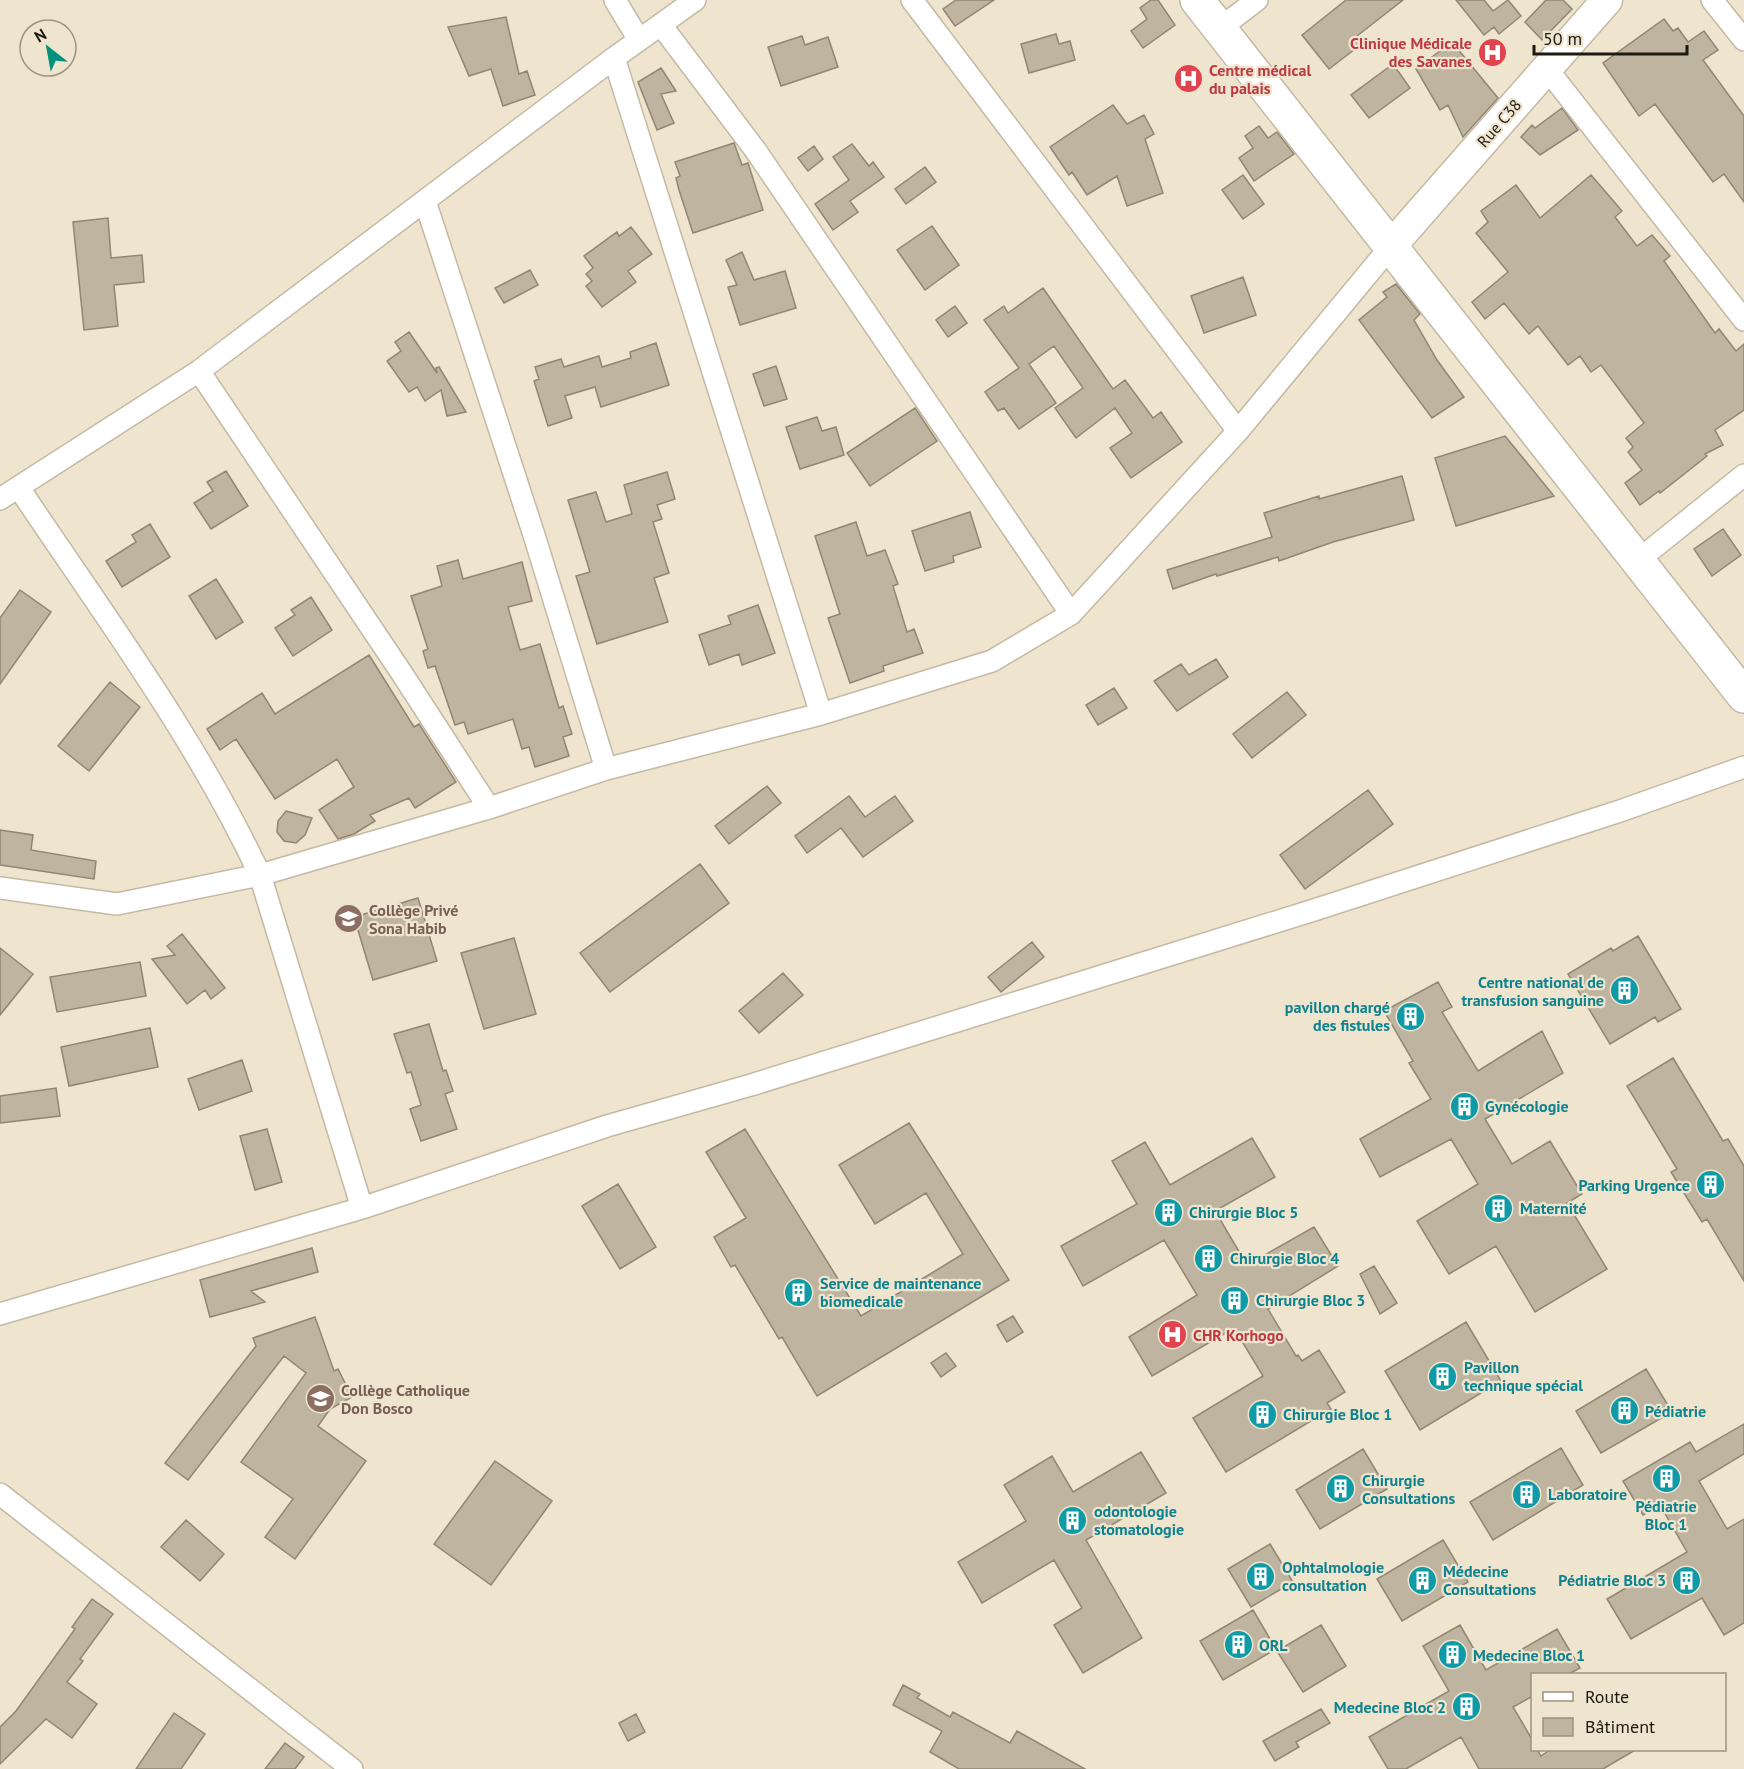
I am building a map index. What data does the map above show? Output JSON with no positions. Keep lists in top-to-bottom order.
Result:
{
  "streets": {
    "street": ["Rue C38"]
  },
  "places": {
    "hospital": ["Clinique Médicale des Savanes", "Centre médical du palais", "CHR Korhogo"],
    "school or university": ["Collège Privé Sona Habib", "Collège Catholique Don Bosco"],
    "building": [
      "Centre national de transfusion sanguine",
      "pavillon chargé des fistules",
      "Gynécologie",
      "Parking Urgence",
      "Maternité",
      "Chirurgie Bloc 5",
      "Chirurgie Bloc 4",
      "Service de maintenance biomedicale",
      "Chirurgie Bloc 3",
      "Pavillon technique spécial",
      "Pédiatrie",
      "Chirurgie Bloc 1",
      "Pédiatrie Bloc 1",
      "Chirurgie Consultations",
      "Laboratoire",
      "odontologie stomatologie",
      "Ophtalmologie consultation",
      "Médecine Consultations",
      "Pédiatrie Bloc 3",
      "ORL",
      "Medecine Bloc 1",
      "Medecine Bloc 2"
    ]
  },
  "legend": ["Route", "Bâtiment"],
  "scale_bar": "50 m",
  "north": "top left"
}
